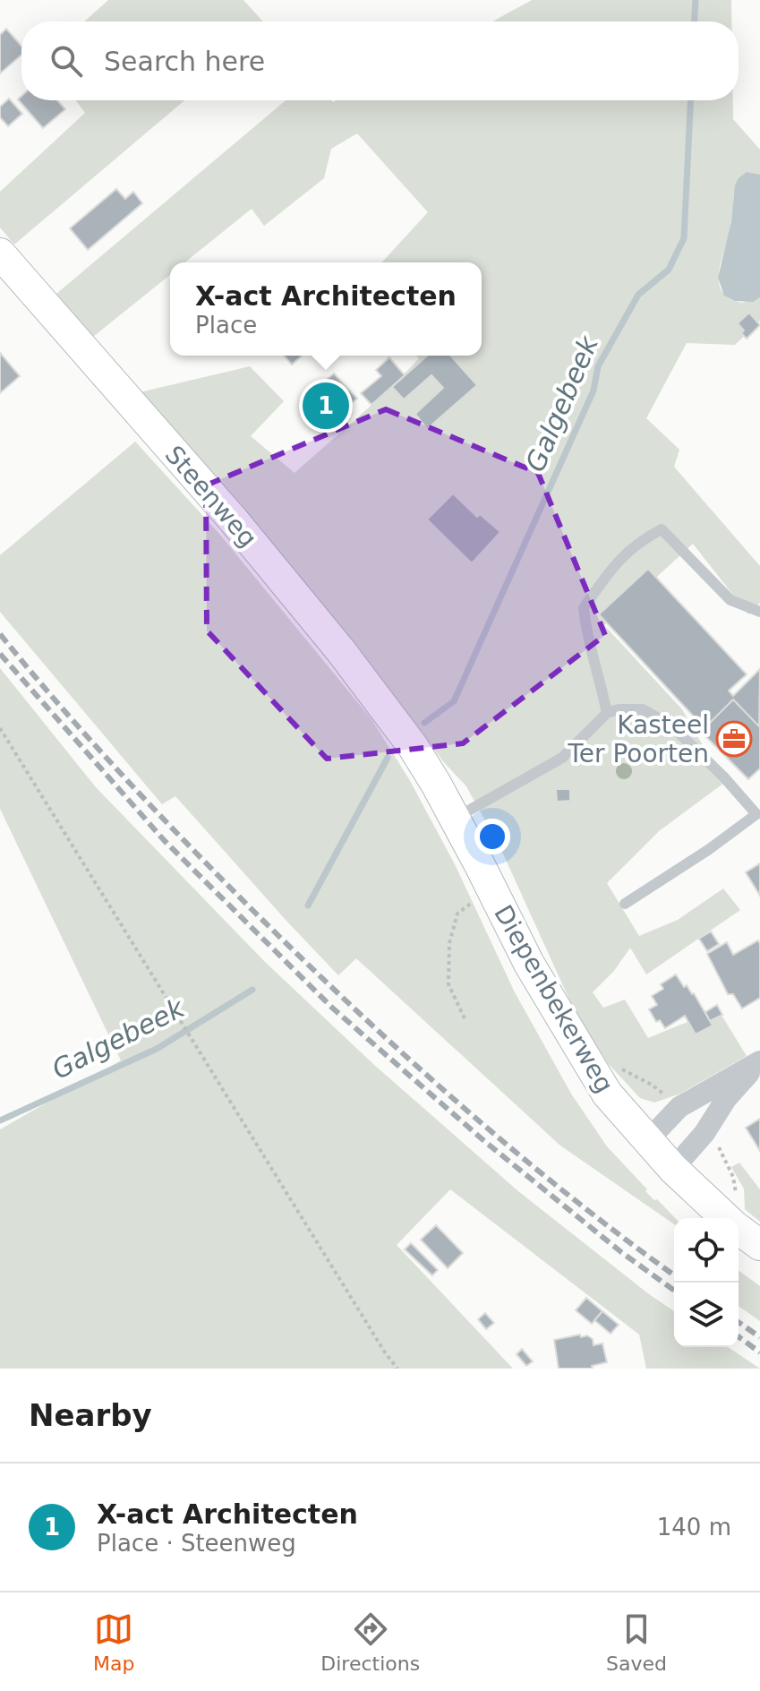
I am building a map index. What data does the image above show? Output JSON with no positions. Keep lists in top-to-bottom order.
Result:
{
  "streets": {
    "main road": ["Steenweg", "Diepenbekerweg"]
  },
  "crossings": [
    ["Steenweg", "Diepenbekerweg"]
  ],
  "water": ["Galgebeek"],
  "places": {
    "office": ["Kasteel Ter Poorten"]
  },
  "page": {
    "search": "Search here",
    "popup": ["X-act Architecten", "Place"],
    "pins": "1",
    "heading": "Nearby",
    "list": [
      {
        "mark": "1",
        "name": "X-act Architecten",
        "note": "Place · Steenweg",
        "value": "140 m"
      }
    ],
    "nav": ["Map", "Directions", "Saved"]
  }
}
